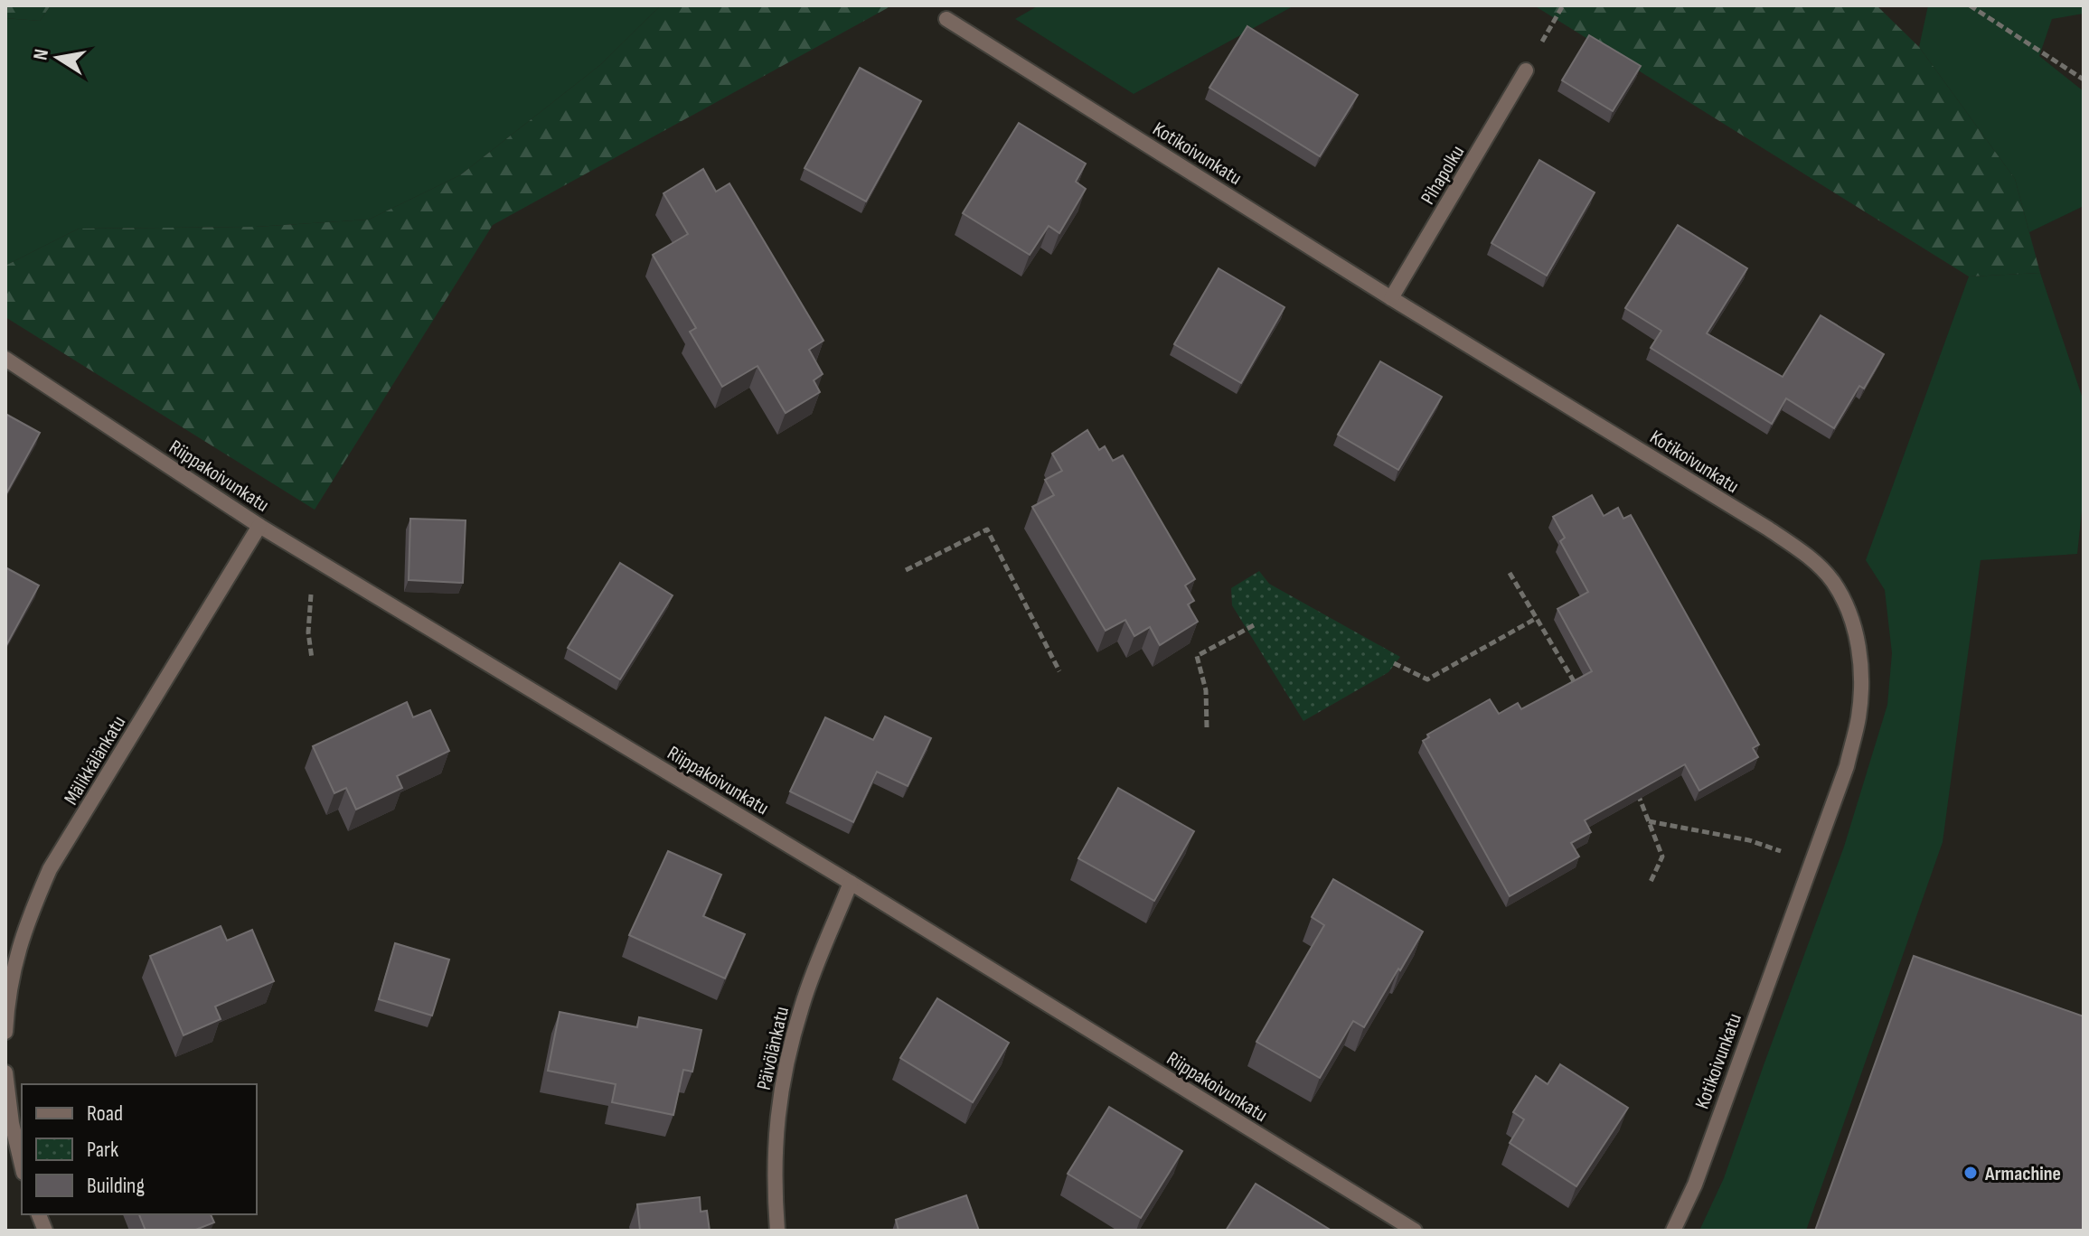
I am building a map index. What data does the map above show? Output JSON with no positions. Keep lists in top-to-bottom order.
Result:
{
  "streets": {
    "street": [
      "Kotikoivunkatu",
      "Pihapolku",
      "Riippakoivunkatu",
      "Mälikkälänkatu",
      "Päivölänkatu"
    ]
  },
  "crossings": [
    ["Kotikoivunkatu", "Pihapolku"],
    ["Riippakoivunkatu", "Mälikkälänkatu"],
    ["Riippakoivunkatu", "Päivölänkatu"]
  ],
  "places": ["Armachine"],
  "legend": ["Road", "Park", "Building"],
  "north": "left"
}
